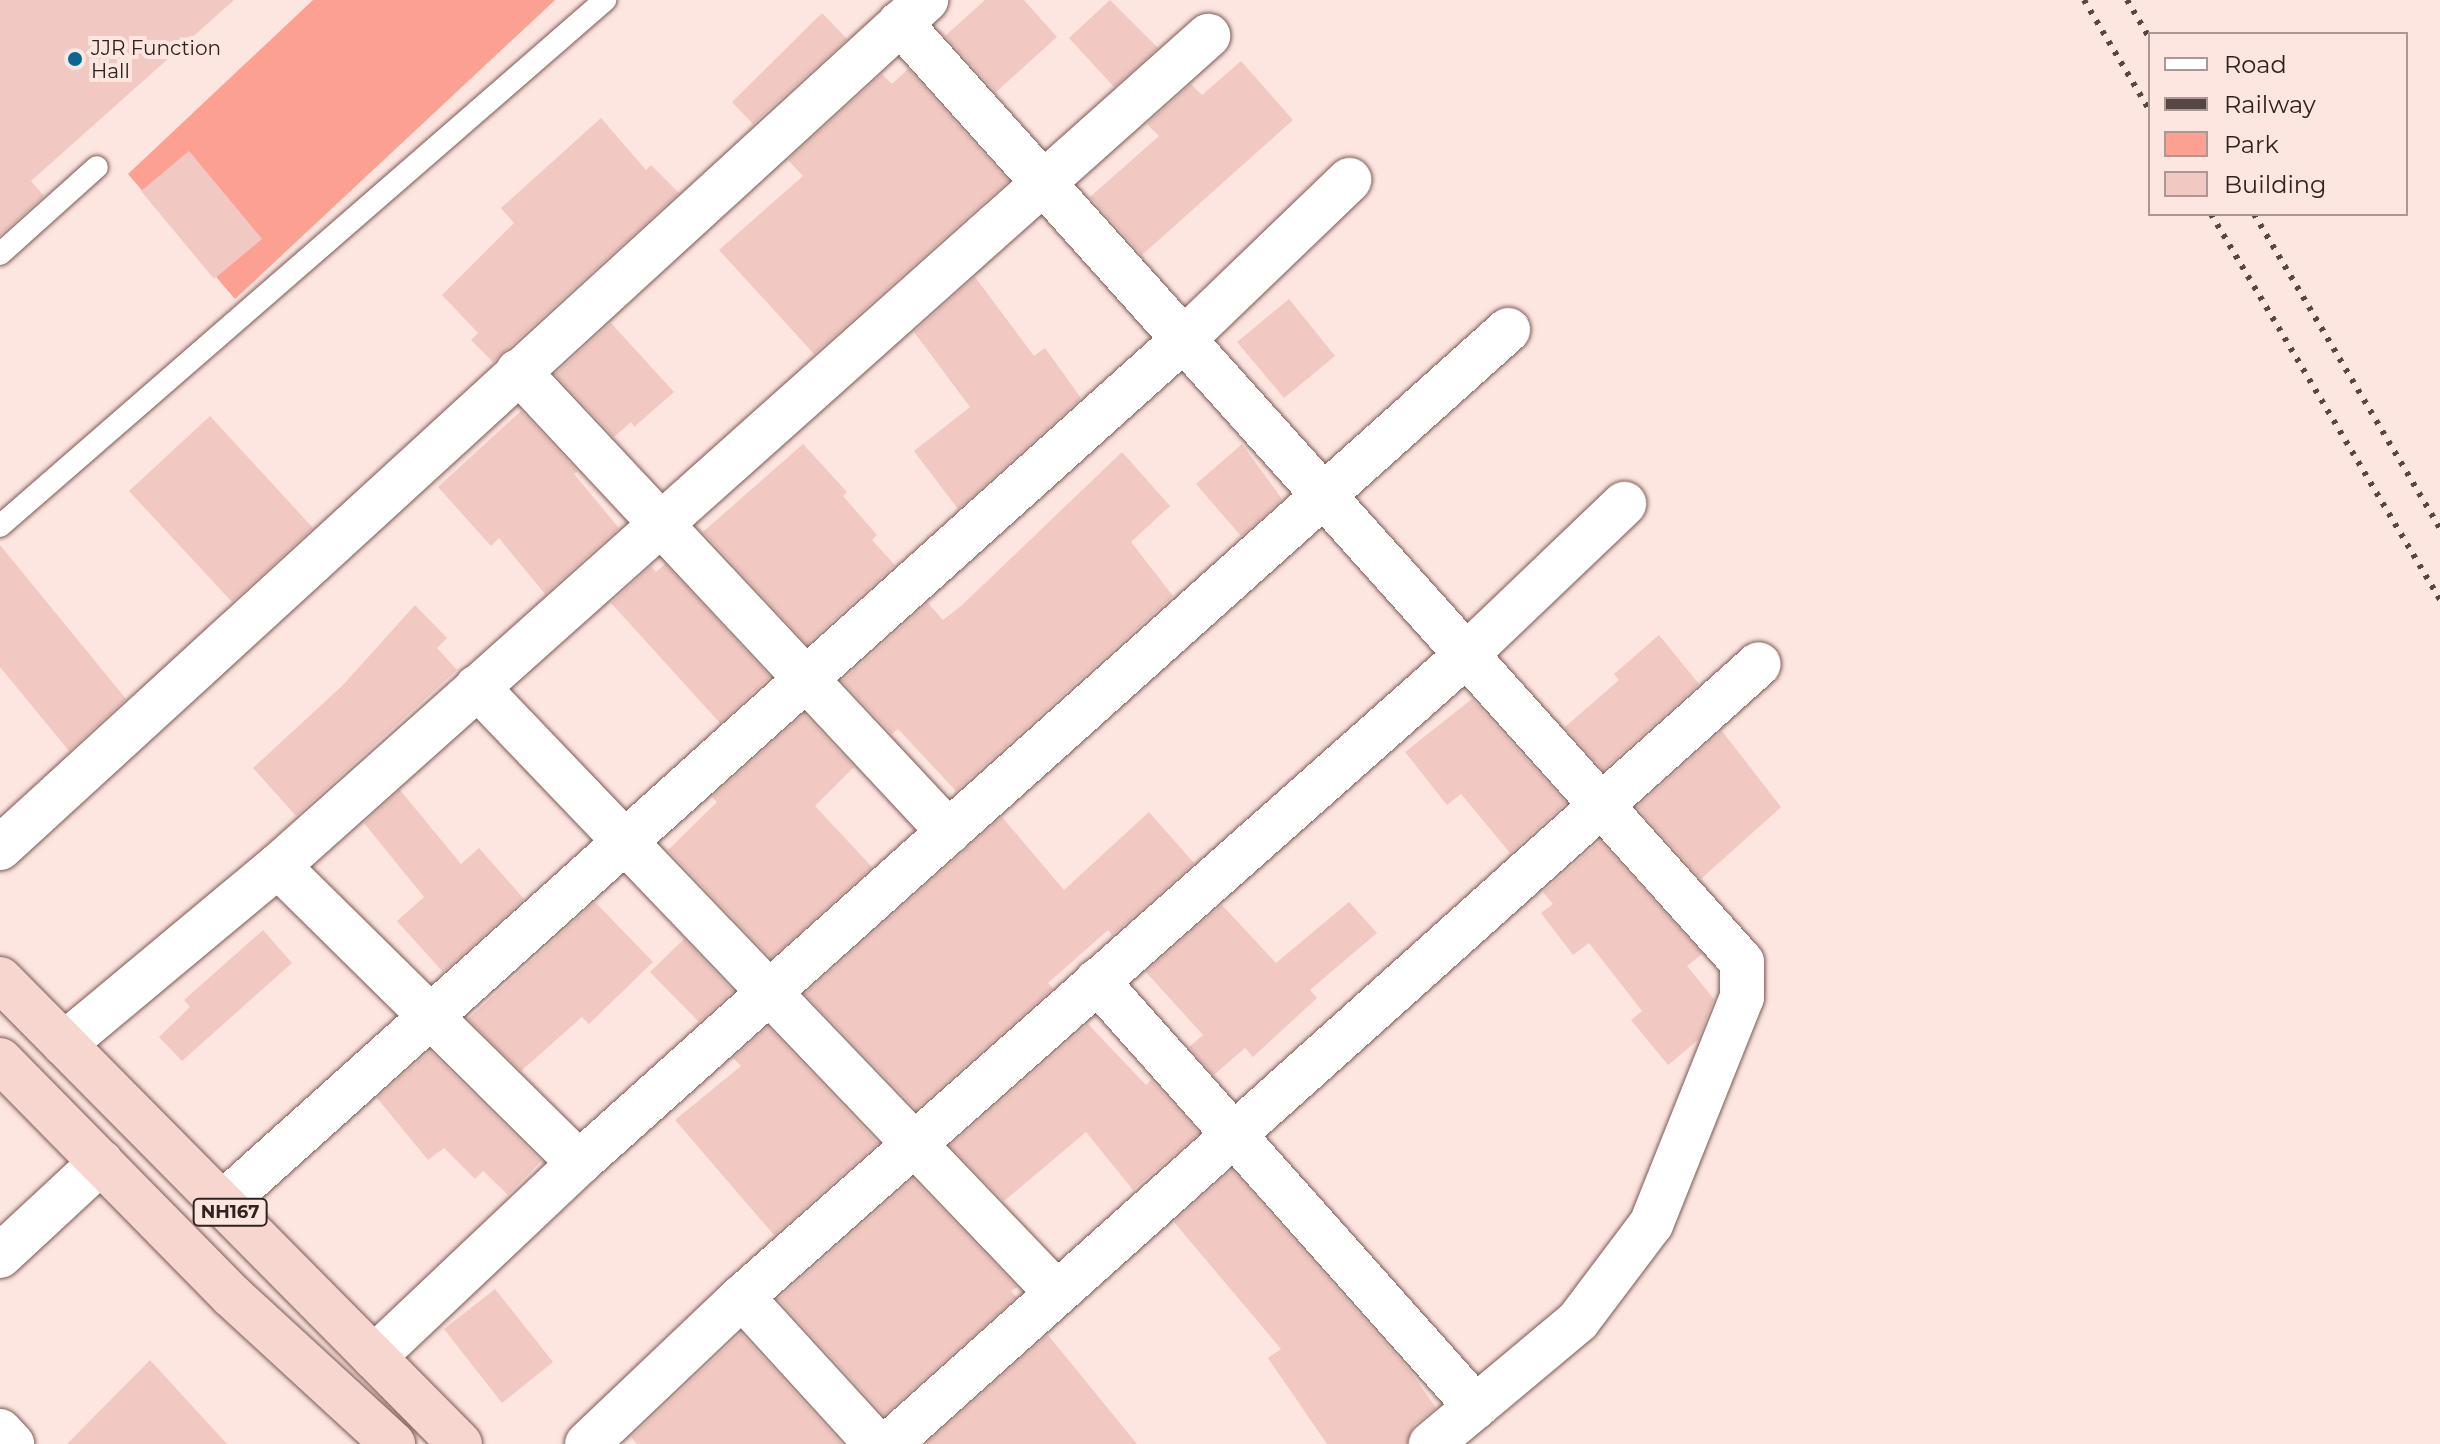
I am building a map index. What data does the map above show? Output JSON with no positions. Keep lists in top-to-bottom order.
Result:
{
  "streets": {
    "highway": ["NH167"]
  },
  "places": ["JJR Function Hall"],
  "legend": [
    "Road",
    "Railway",
    "Park",
    "Building"
  ]
}
